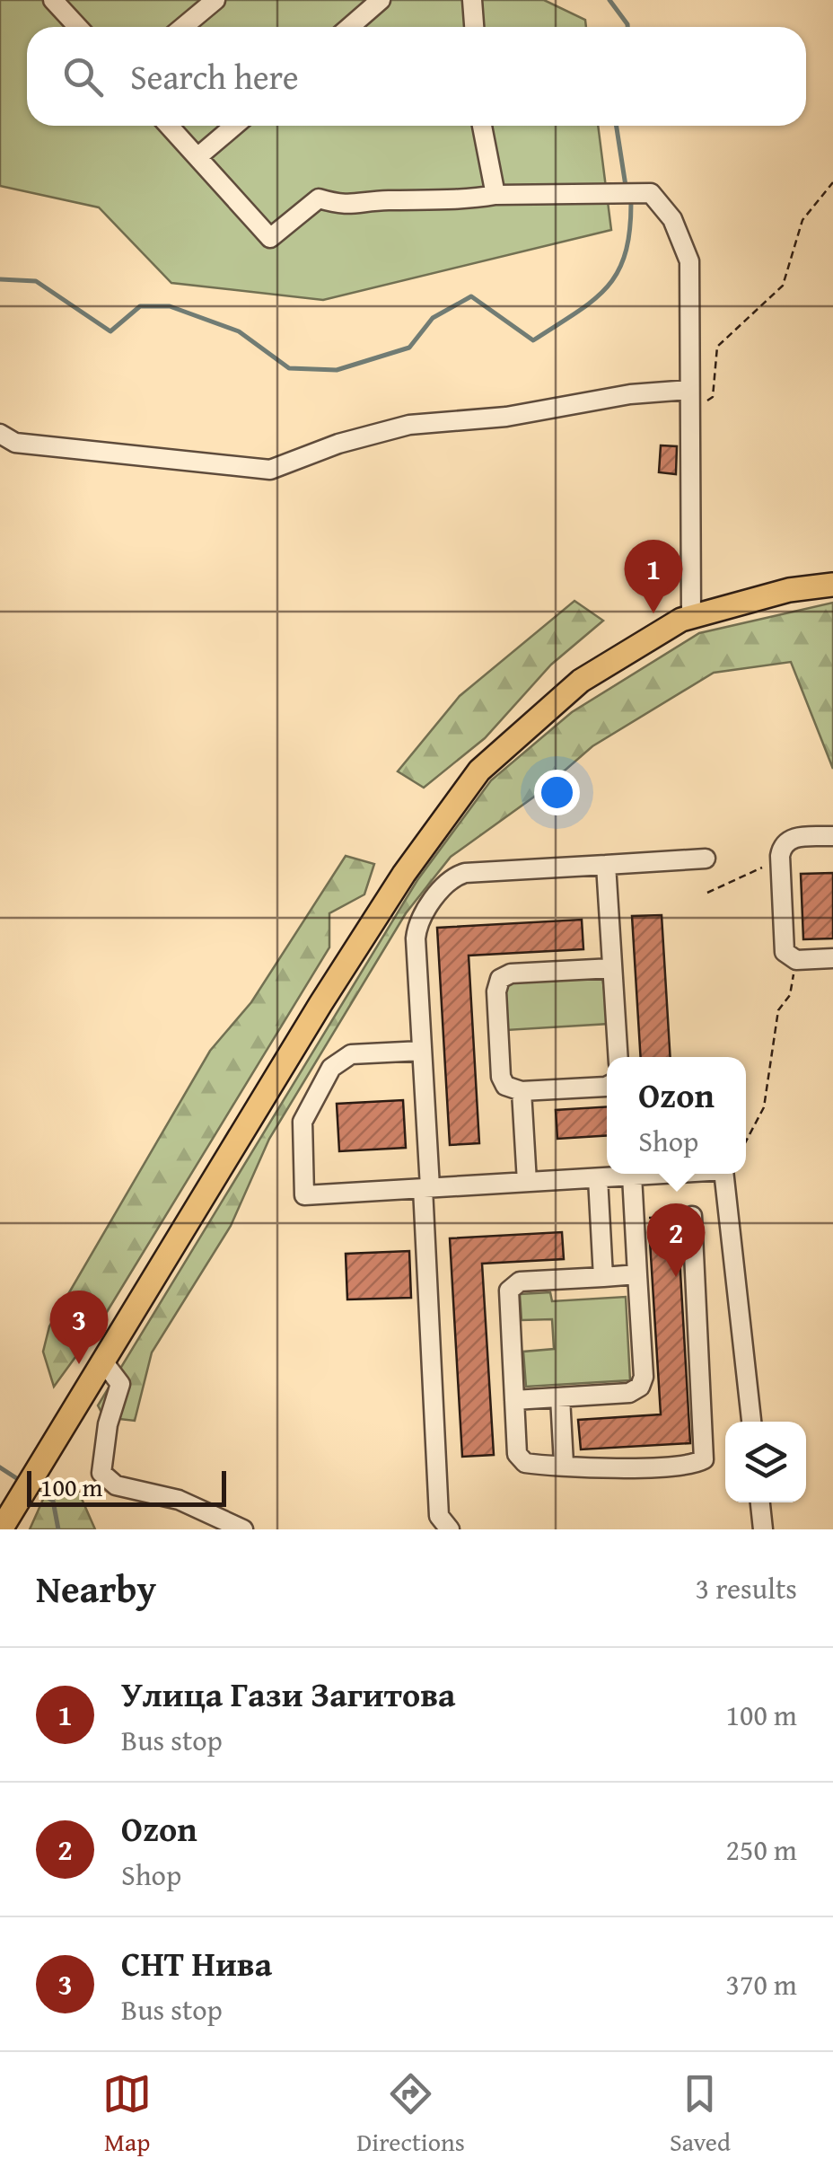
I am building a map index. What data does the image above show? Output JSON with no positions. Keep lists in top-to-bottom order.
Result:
{
  "scale_bar": "100 m",
  "page": {
    "search": "Search here",
    "pins": ["1", "2", "3"],
    "popup": ["Ozon", "Shop"],
    "scale": "100 m",
    "heading": ["Nearby", "3 results"],
    "list": [
      {
        "mark": "1",
        "name": "Улица Гази Загитова",
        "note": "Bus stop",
        "value": "100 m"
      },
      {
        "mark": "2",
        "name": "Ozon",
        "note": "Shop",
        "value": "250 m"
      },
      {
        "mark": "3",
        "name": "СНТ Нива",
        "note": "Bus stop",
        "value": "370 m"
      }
    ],
    "nav": ["Map", "Directions", "Saved"]
  }
}
